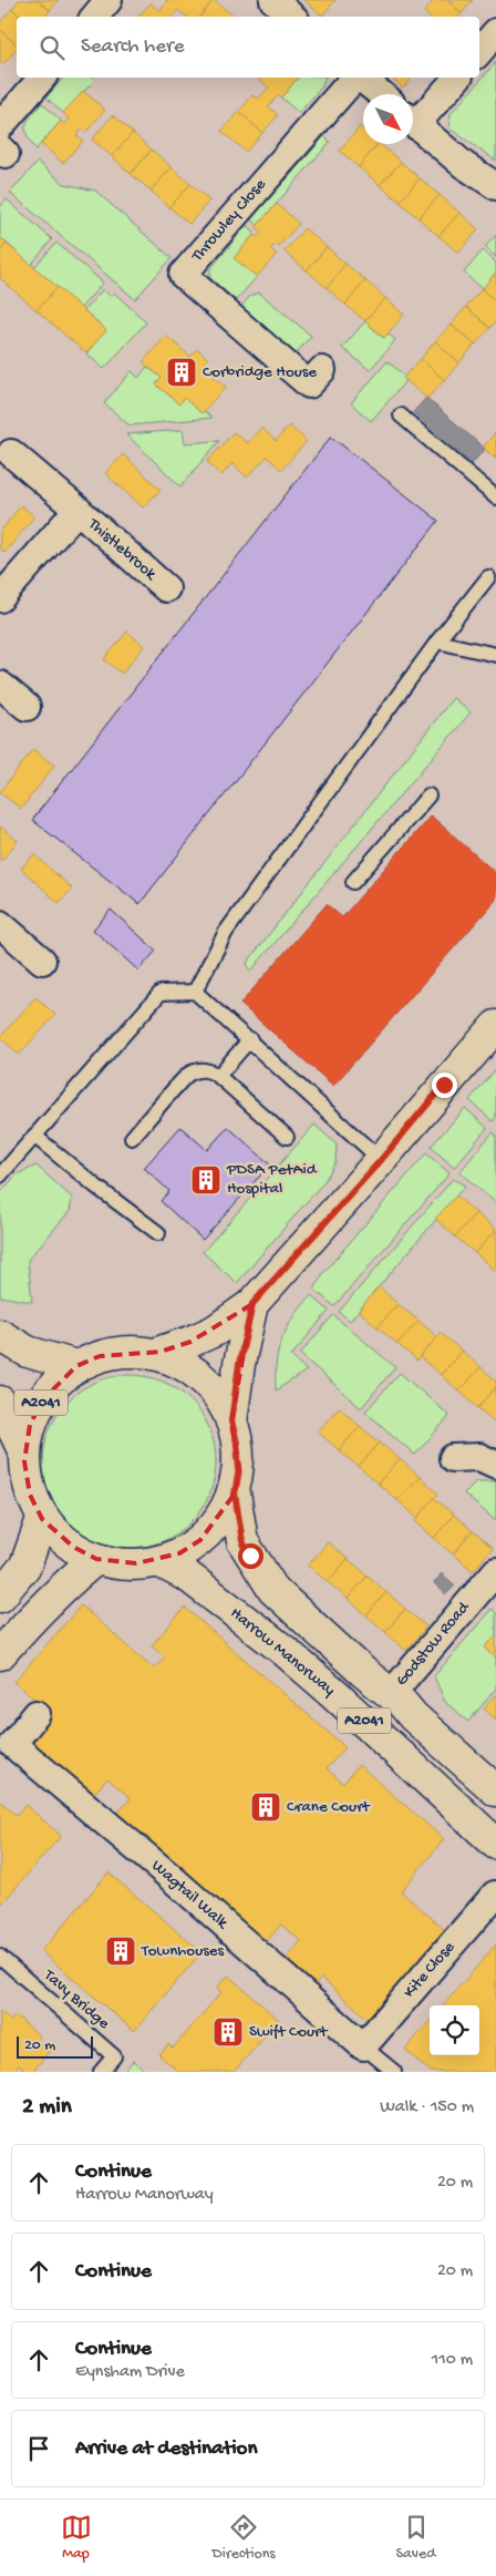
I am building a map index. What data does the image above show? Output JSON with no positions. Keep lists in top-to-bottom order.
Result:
{
  "streets": {
    "main road": ["A2041", "Harrow Manorway"],
    "street": [
      "Throwley Close",
      "Thistlebrook",
      "Godstow Road",
      "Wagtail Walk",
      "Kite Close"
    ],
    "lane": ["Tavy Bridge"]
  },
  "crossings": [
    ["A2041", "Godstow Road"],
    ["A2041", "Harrow Manorway"],
    ["Wagtail Walk", "Kite Close"]
  ],
  "places": {
    "building": [
      "Corbridge House",
      "PDSA PetAid Hospital",
      "Crane Court",
      "Townhouses",
      "Swift Court"
    ]
  },
  "scale_bar": "20 m",
  "north": "bottom right",
  "page": {
    "search": "Search here",
    "scale": "20 m",
    "heading": ["2 min", "Walk · 150 m"],
    "list": [
      ["Continue", "Harrow Manorway", "20 m"],
      ["Continue", "20 m"],
      ["Continue", "Eynsham Drive", "110 m"],
      "Arrive at destination"
    ],
    "nav": ["Map", "Directions", "Saved"]
  }
}
